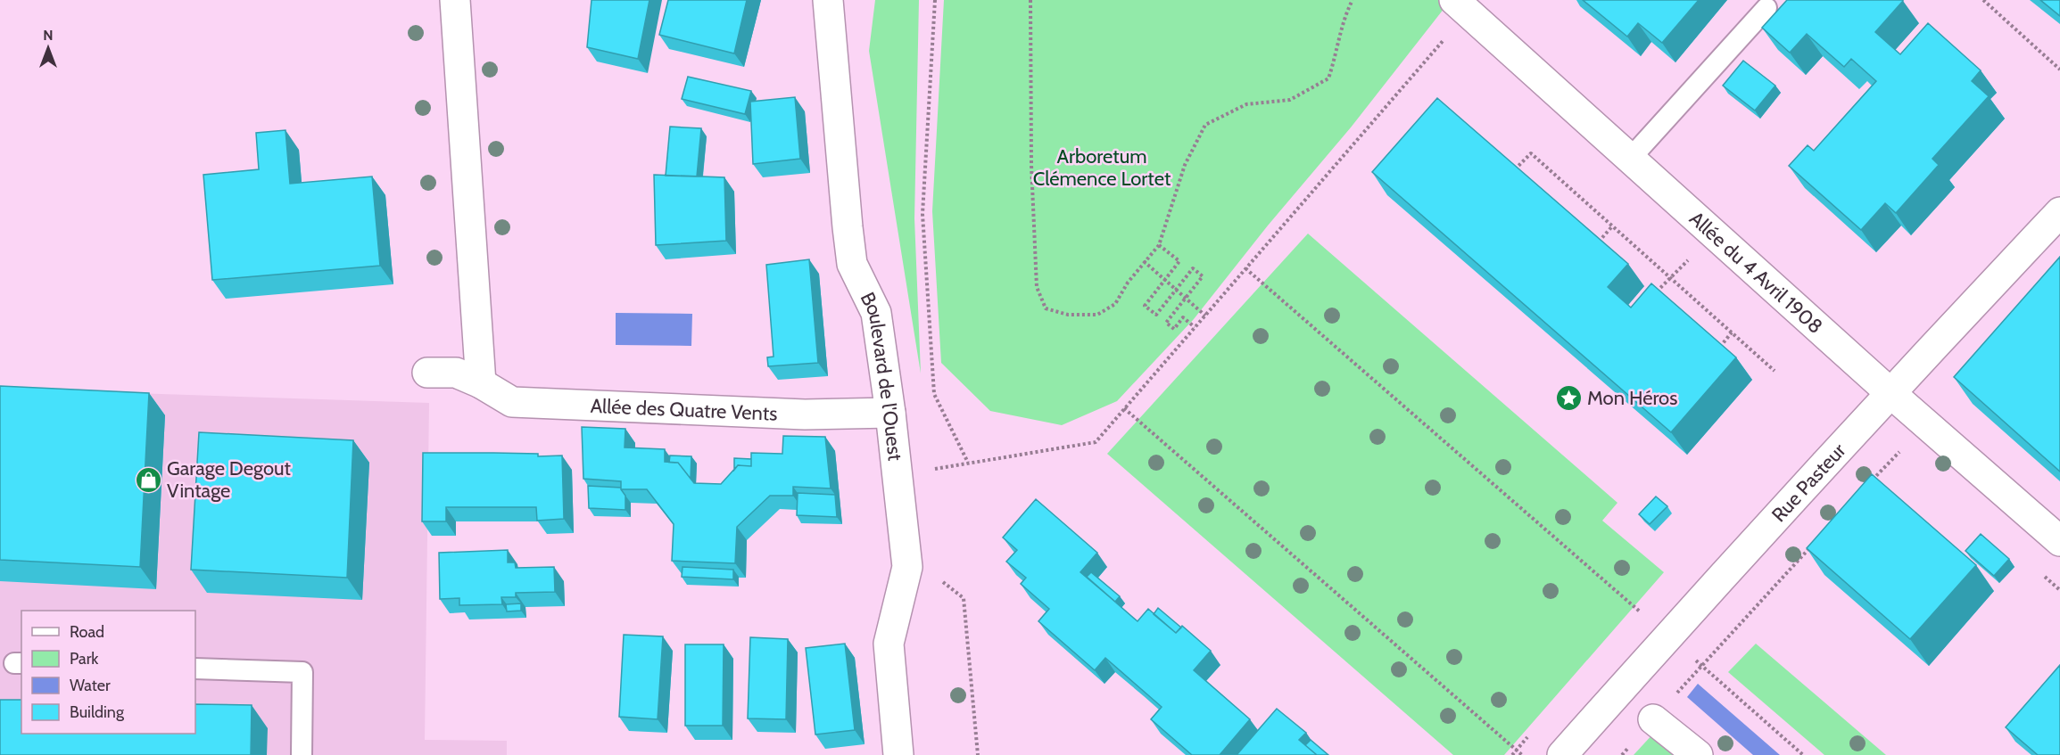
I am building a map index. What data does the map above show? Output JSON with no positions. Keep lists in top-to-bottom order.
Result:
{
  "streets": {
    "street": [
      "Allée du 4 Avril 1908",
      "Boulevard de l'Ouest",
      "Allée des Quatre Vents",
      "Rue Pasteur"
    ]
  },
  "crossings": [
    ["Allée du 4 Avril 1908", "Rue Pasteur"],
    ["Boulevard de l'Ouest", "Allée des Quatre Vents"]
  ],
  "parks": ["Arboretum Clémence Lortet"],
  "places": {
    "place": ["Mon Héros"],
    "shop": ["Garage Degout Vintage"]
  },
  "legend": [
    "Road",
    "Park",
    "Water",
    "Building"
  ],
  "north": "top"
}
